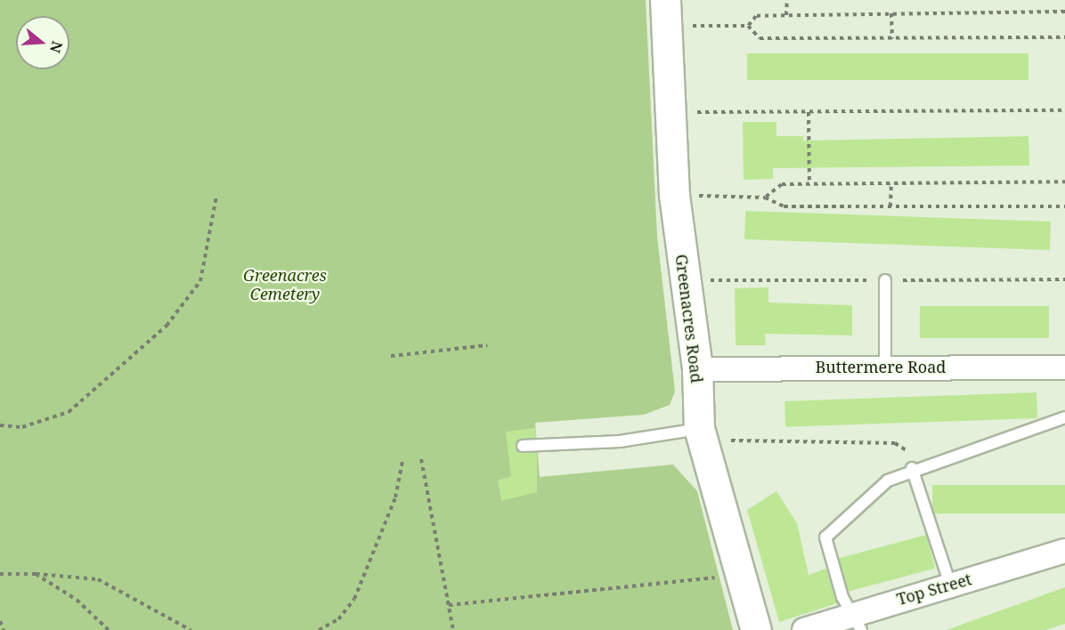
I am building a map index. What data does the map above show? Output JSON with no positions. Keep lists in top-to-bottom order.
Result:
{
  "streets": {
    "street": ["Greenacres Road", "Buttermere Road", "Top Street"]
  },
  "crossings": [
    ["Greenacres Road", "Buttermere Road"]
  ],
  "parks": ["Greenacres Cemetery"],
  "north": "right"
}
